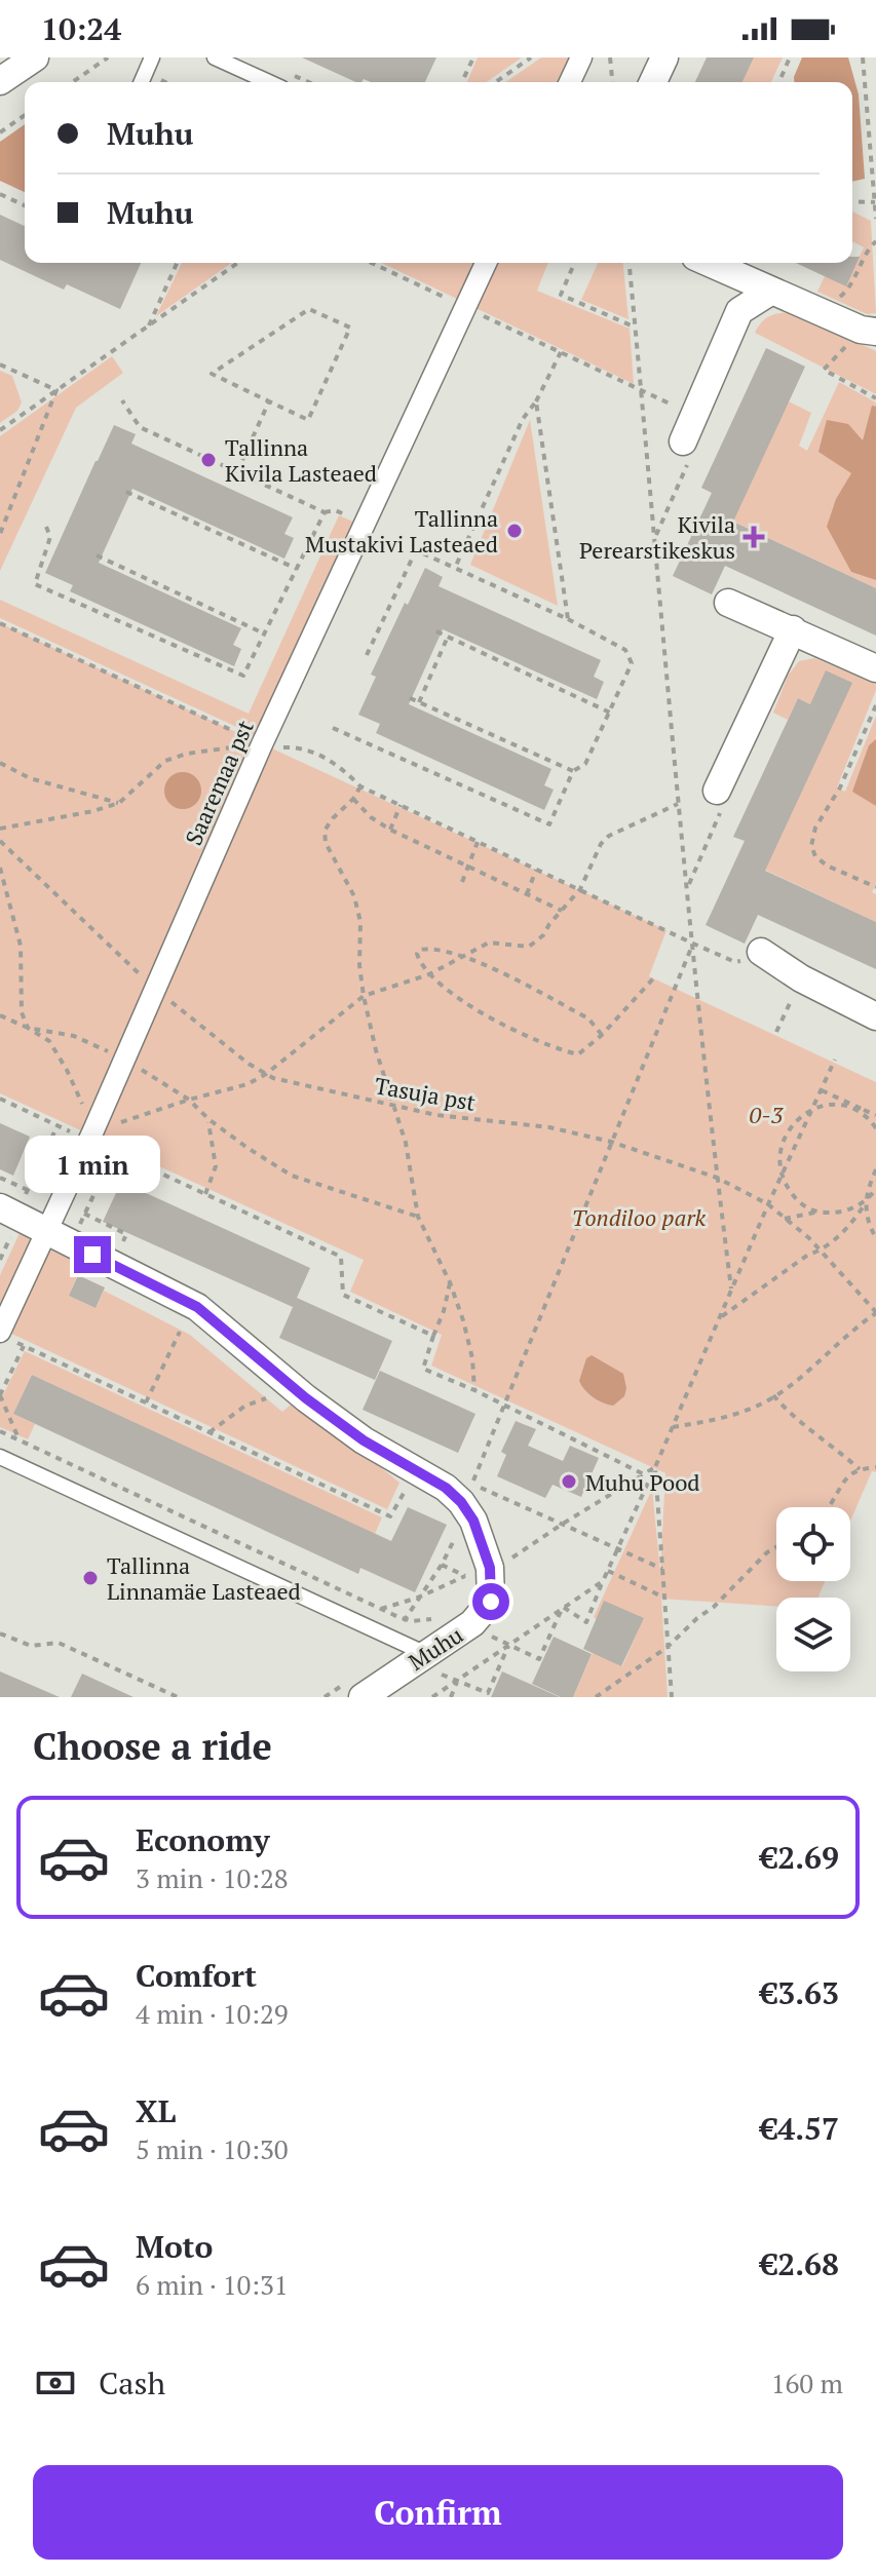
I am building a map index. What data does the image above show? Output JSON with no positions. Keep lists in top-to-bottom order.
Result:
{
  "streets": {
    "street": ["Saaremaa pst", "Muhu"],
    "path": ["Tasuja pst"]
  },
  "crossings": [
    ["Saaremaa pst", "Tasuja pst"],
    ["Saaremaa pst", "Muhu"]
  ],
  "parks": ["0-3", "Tondiloo park"],
  "places": {
    "other": [
      "Tallinna Kivila Lasteaed",
      "Tallinna Mustakivi Lasteaed",
      "Muhu Pood",
      "Tallinna Linnamäe Lasteaed"
    ],
    "health": ["Kivila Perearstikeskus"]
  },
  "page": {
    "status": "10:24",
    "banner": ["Muhu", "Muhu"],
    "bubble": "1 min",
    "heading": "Choose a ride",
    "list": [
      {
        "name": "Economy",
        "note": "3 min · 10:28",
        "value": "€2.69"
      },
      {
        "name": "Comfort",
        "note": "4 min · 10:29",
        "value": "€3.63"
      },
      {
        "name": "XL",
        "note": "5 min · 10:30",
        "value": "€4.57"
      },
      {
        "name": "Moto",
        "note": "6 min · 10:31",
        "value": "€2.68"
      }
    ],
    "pay": ["Cash", "160 m"],
    "buttons": "Confirm"
  }
}
